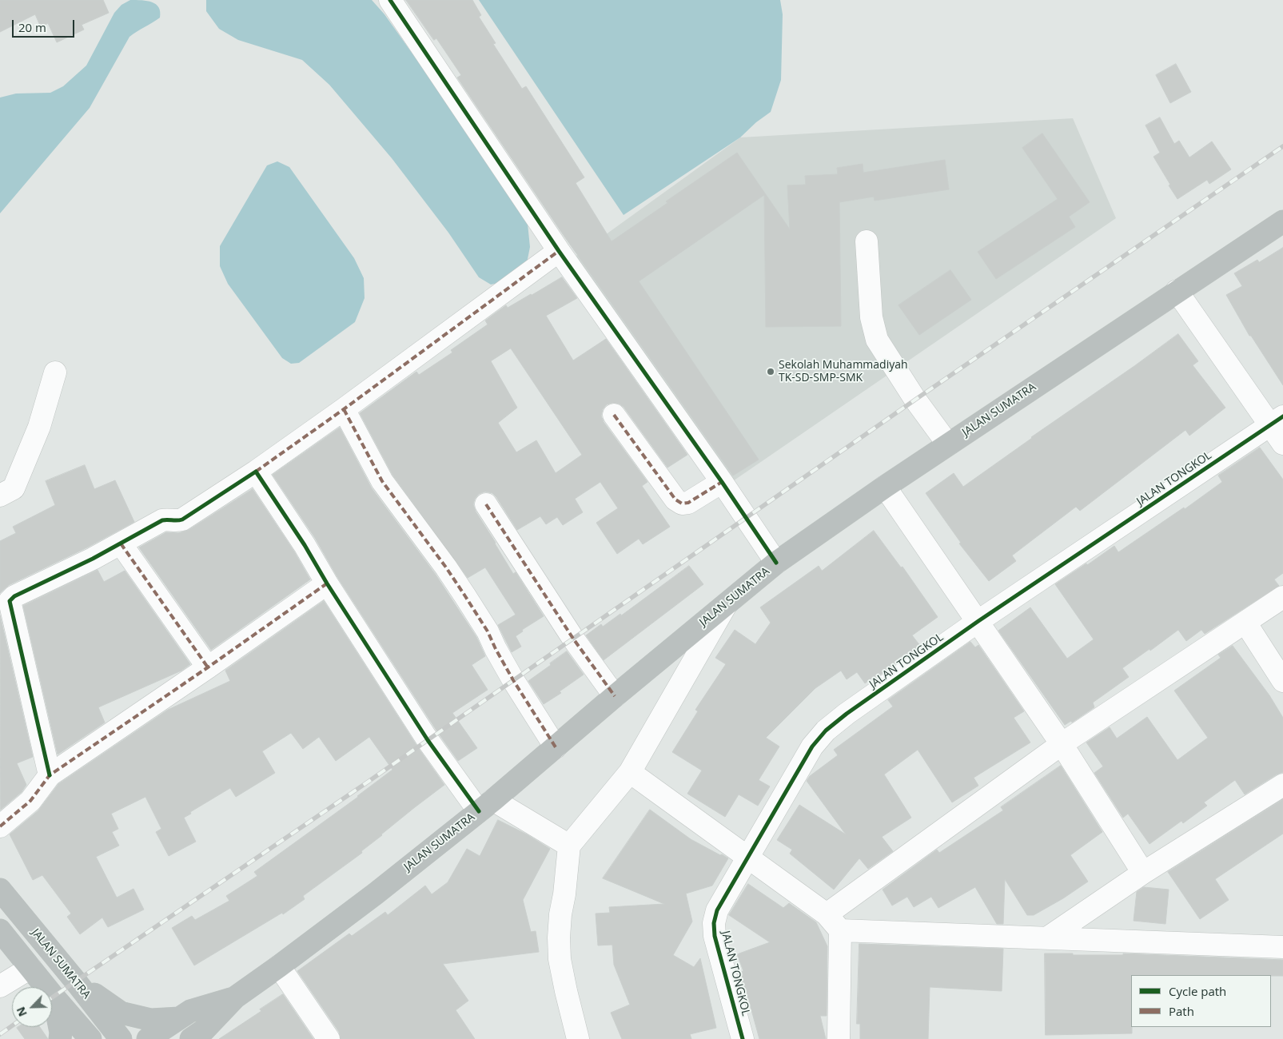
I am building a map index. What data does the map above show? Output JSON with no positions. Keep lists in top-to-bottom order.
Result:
{
  "streets": {
    "highway": ["JALAN SUMATRA"],
    "street": ["JALAN TONGKOL"]
  },
  "places": ["Sekolah Muhammadiyah TK-SD-SMP-SMK"],
  "legend": ["Cycle path", "Path"],
  "scale_bar": "20 m",
  "north": "bottom left"
}
